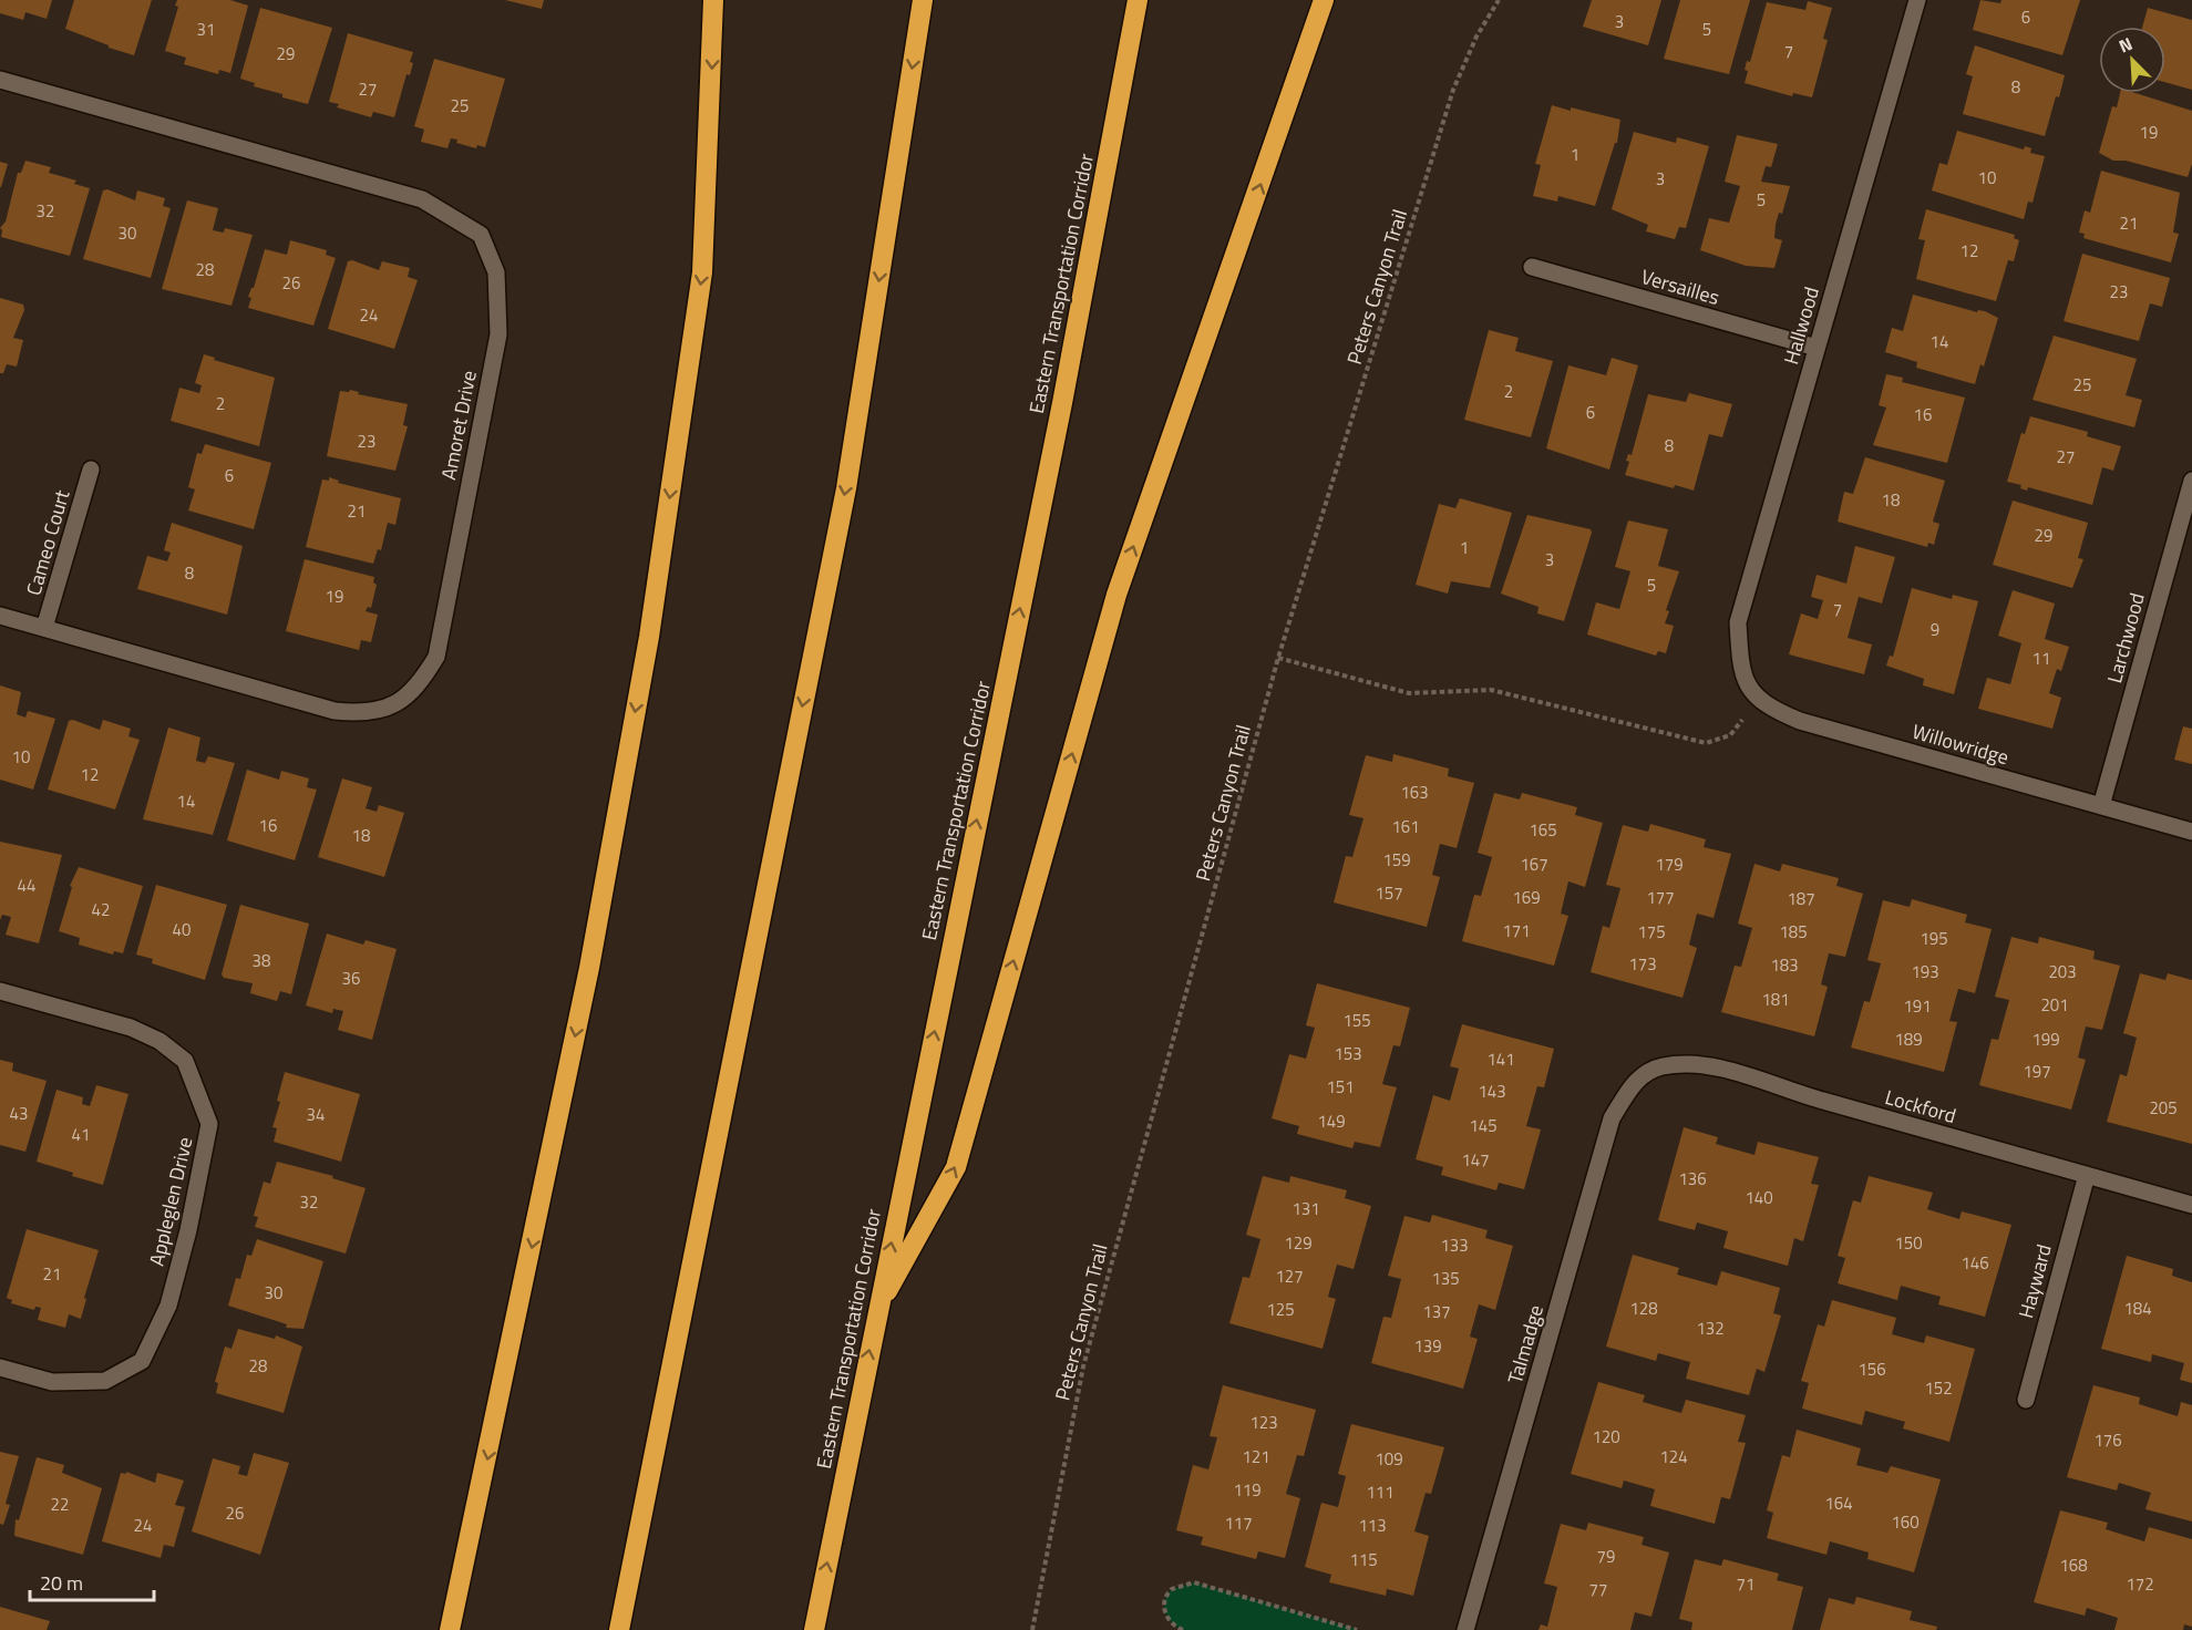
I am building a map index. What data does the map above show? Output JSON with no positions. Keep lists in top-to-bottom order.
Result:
{
  "streets": {
    "highway": ["Eastern Transportation Corridor"],
    "street": [
      "Versailles",
      "Hallwood",
      "Amoret Drive",
      "Cameo Court",
      "Larchwood",
      "Willowridge",
      "Lockford",
      "Appleglen Drive",
      "Hayward",
      "Talmadge"
    ],
    "path": ["Peters Canyon Trail"]
  },
  "crossings": [
    ["Versailles", "Hallwood"],
    ["Hallwood", "Willowridge"],
    ["Amoret Drive", "Cameo Court"],
    ["Larchwood", "Willowridge"],
    ["Lockford", "Hayward"],
    ["Lockford", "Talmadge"]
  ],
  "house_numbers": [
    "6",
    "3",
    "31",
    "5",
    "7",
    "29",
    "8",
    "27",
    "25",
    "19",
    "1",
    "10",
    "3",
    "5",
    "32",
    "21",
    "30",
    "12",
    "28",
    "26",
    "23",
    "24",
    "14",
    "25",
    "2",
    "2",
    "6",
    "16",
    "23",
    "8",
    "27",
    "6",
    "18",
    "21",
    "29",
    "1",
    "3",
    "8",
    "5",
    "19",
    "7",
    "9",
    "11",
    "10",
    "12",
    "163",
    "14",
    "16",
    "161",
    "165",
    "18",
    "159",
    "167",
    "179",
    "44",
    "157",
    "169",
    "177",
    "187",
    "42",
    "40",
    "171",
    "175",
    "185",
    "195",
    "38",
    "173",
    "183",
    "193",
    "203",
    "36",
    "181",
    "201",
    "191",
    "155",
    "189",
    "199",
    "153",
    "141",
    "197",
    "151",
    "143",
    "205",
    "43",
    "34",
    "149",
    "145",
    "41",
    "147",
    "136",
    "140",
    "32",
    "131",
    "129",
    "150",
    "133",
    "146",
    "21",
    "127",
    "135",
    "30",
    "128",
    "184",
    "125",
    "137",
    "132",
    "139",
    "28",
    "156",
    "152",
    "123",
    "120",
    "176",
    "121",
    "124",
    "109",
    "119",
    "111",
    "164",
    "22",
    "26",
    "160",
    "117",
    "24",
    "113",
    "79",
    "115",
    "168",
    "71",
    "172",
    "77"
  ],
  "scale_bar": "20 m",
  "north": "top left"
}
